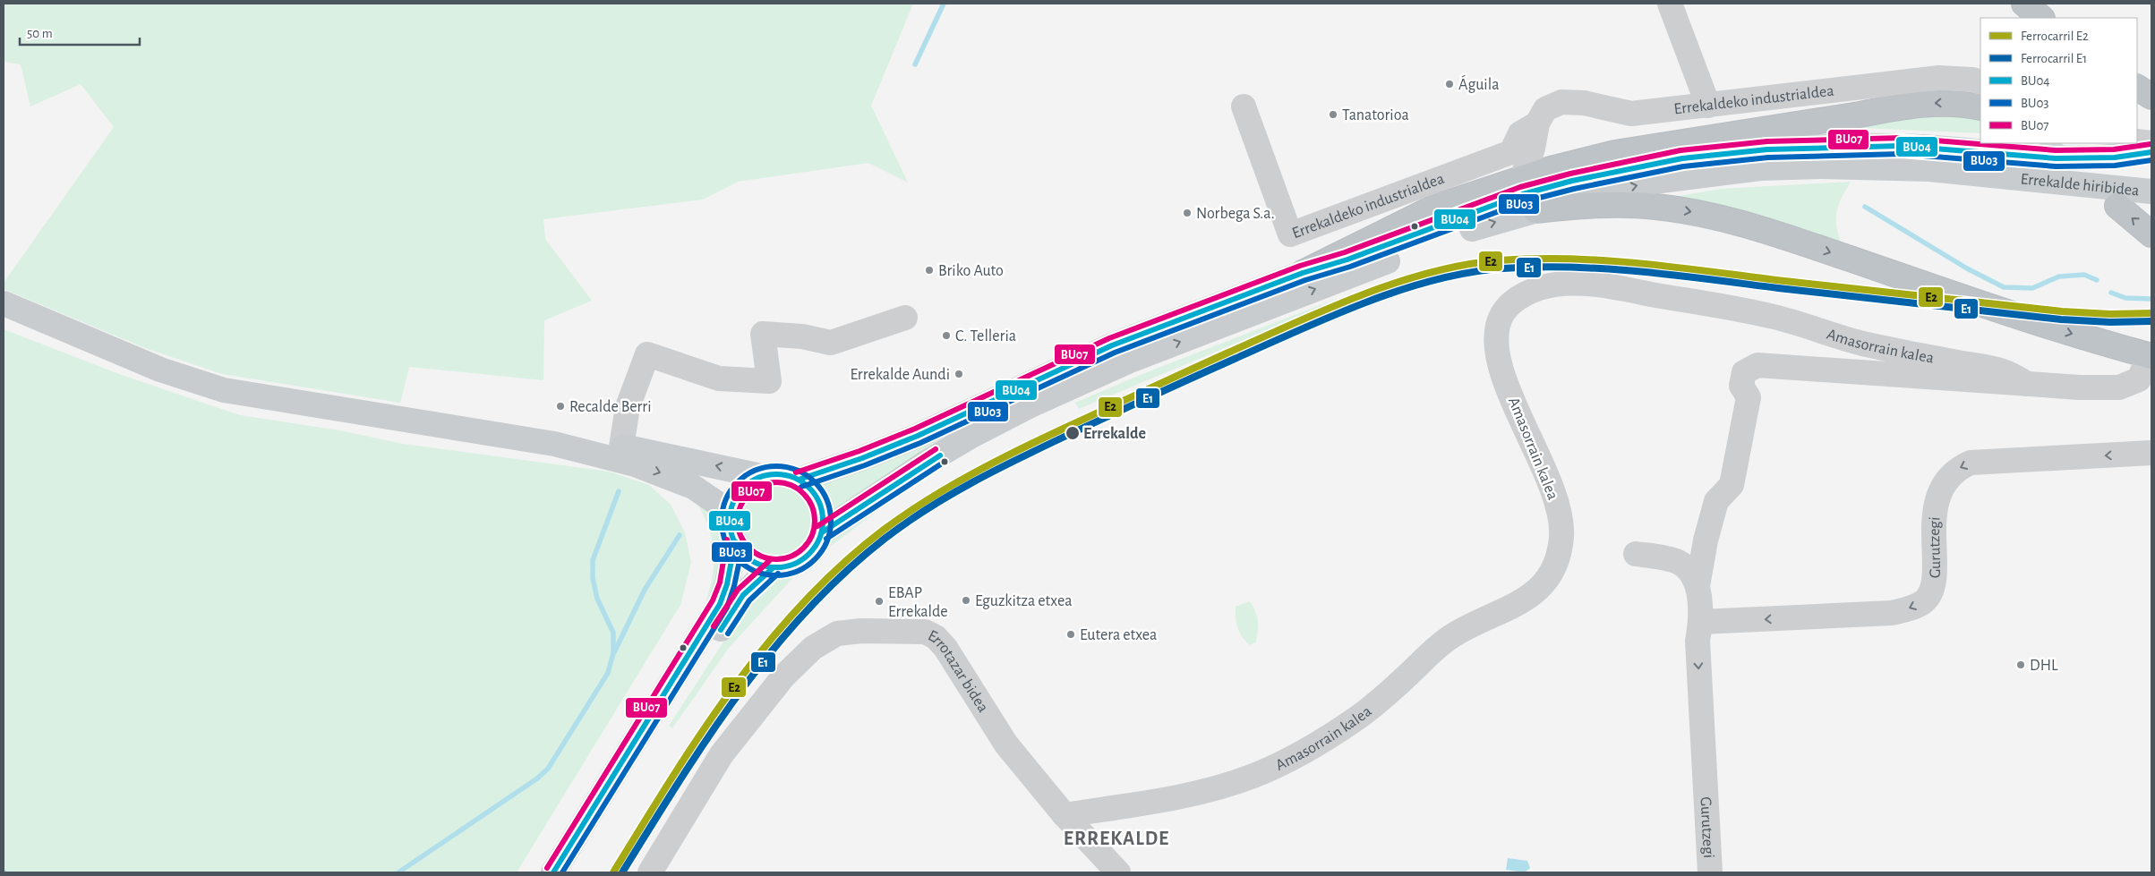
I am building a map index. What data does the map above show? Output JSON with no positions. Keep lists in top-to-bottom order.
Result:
{
  "streets": {
    "main road": ["Errekalde hiribidea"],
    "street": [
      "Errekaldeko industrialdea",
      "Amasorrain kalea",
      "Gurutzegi",
      "Errotazar bidea"
    ]
  },
  "crossings": [
    ["Amasorrain kalea", "Errotazar bidea"]
  ],
  "districts": ["ERREKALDE"],
  "places": [
    "Águila",
    "Tanatorioa",
    "Norbega S.a.",
    "Briko Auto",
    "C. Telleria",
    "Errekalde Aundi",
    "Recalde Berri",
    "Errekalde",
    "Eguzkitza etxea",
    "EBAP Errekalde",
    "Eutera etxea",
    "DHL"
  ],
  "lines": [
    "transit line BU07",
    "transit line BU04",
    "transit line BU03",
    "rail line E2",
    "rail line E1"
  ],
  "legend": [
    "Ferrocarril E2",
    "Ferrocarril E1",
    "BU04",
    "BU03",
    "BU07"
  ],
  "scale_bar": "50 m"
}
